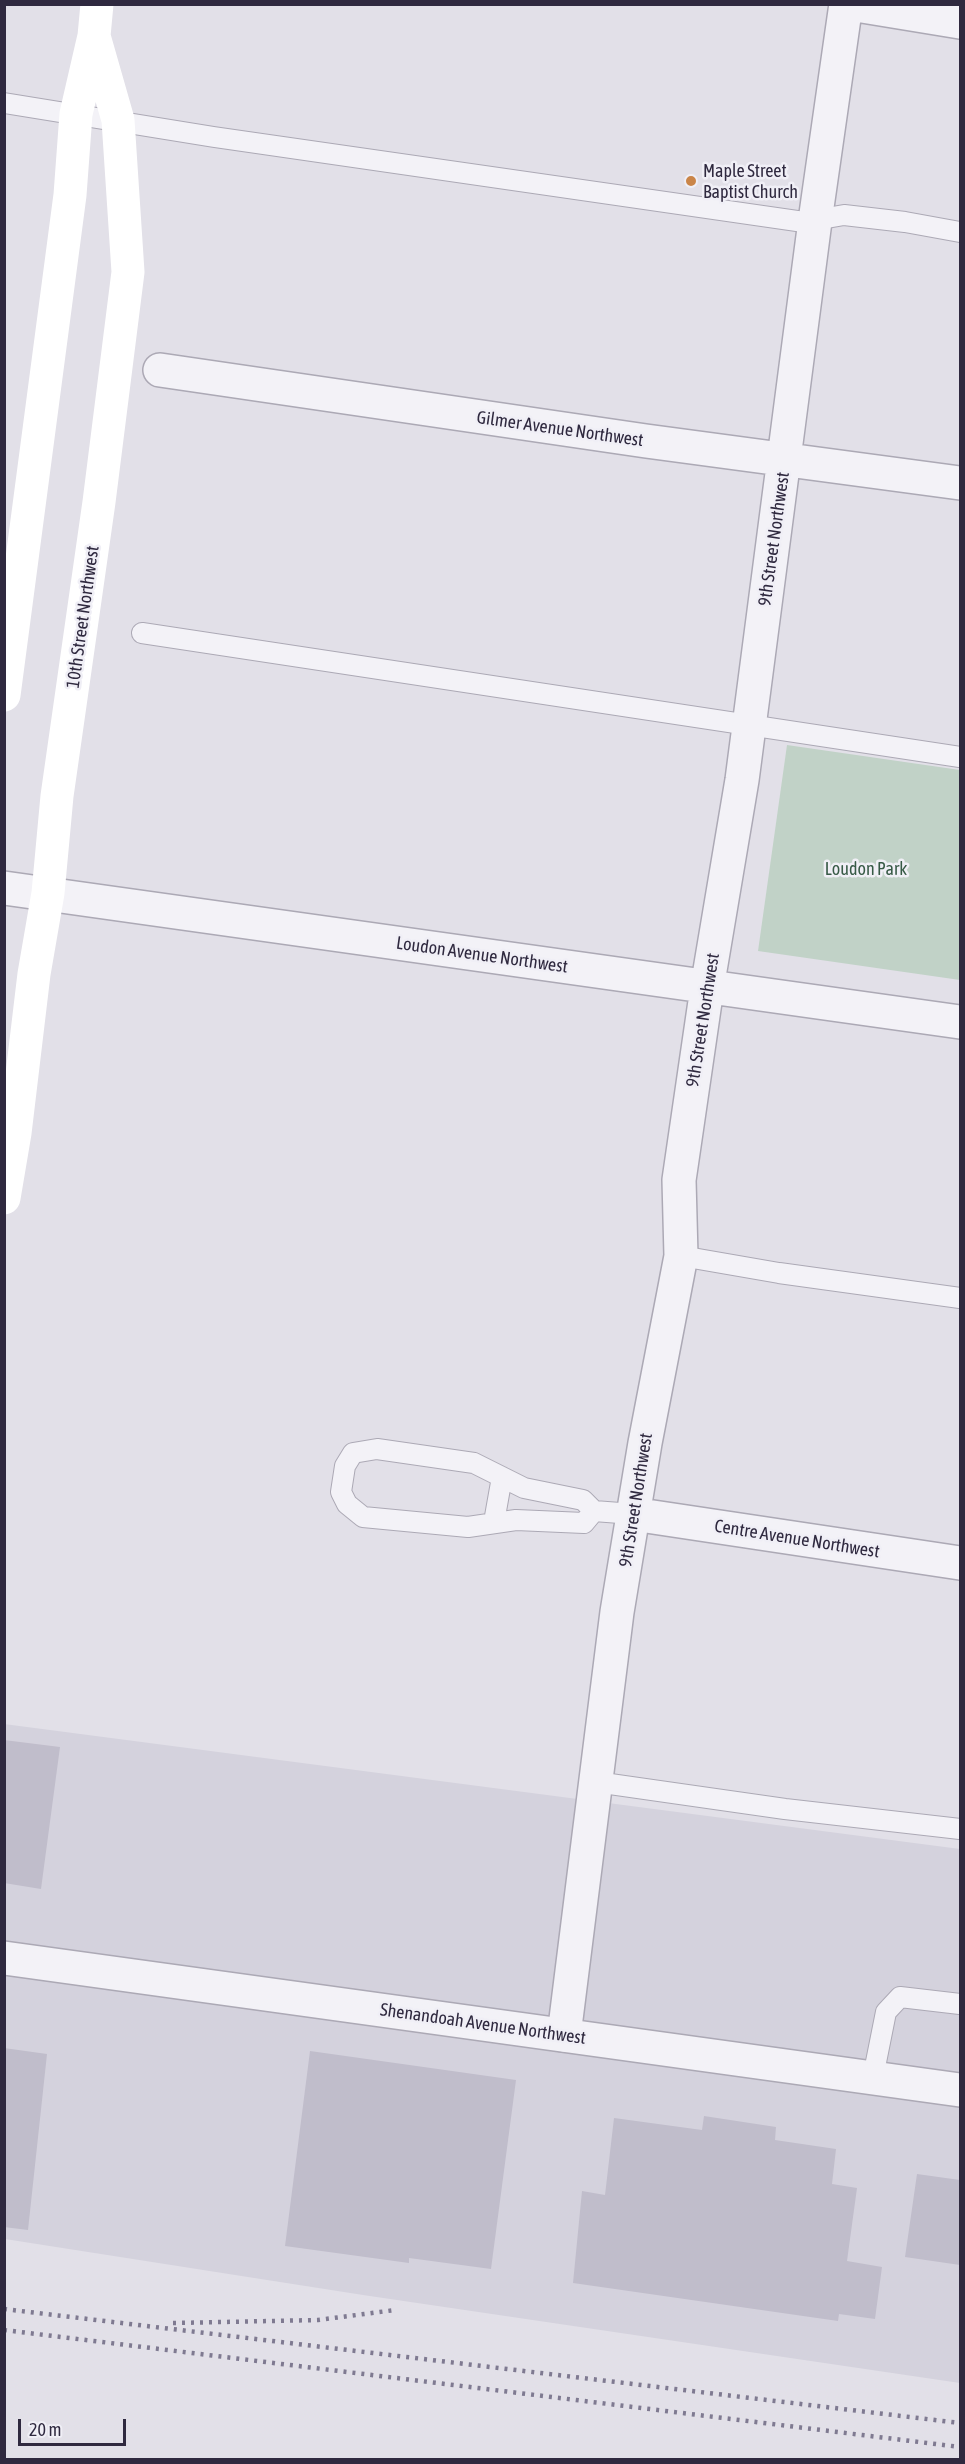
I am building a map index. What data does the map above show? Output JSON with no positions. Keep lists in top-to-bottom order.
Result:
{
  "streets": {
    "main road": ["10th Street Northwest"],
    "street": [
      "Gilmer Avenue Northwest",
      "9th Street Northwest",
      "Loudon Avenue Northwest",
      "Centre Avenue Northwest",
      "Shenandoah Avenue Northwest"
    ]
  },
  "crossings": [
    ["Gilmer Avenue Northwest", "9th Street Northwest"],
    ["9th Street Northwest", "Loudon Avenue Northwest"],
    ["9th Street Northwest", "Centre Avenue Northwest"],
    ["9th Street Northwest", "Shenandoah Avenue Northwest"],
    ["10th Street Northwest", "Loudon Avenue Northwest"]
  ],
  "parks": ["Loudon Park"],
  "places": ["Maple Street Baptist Church"],
  "scale_bar": "20 m"
}
